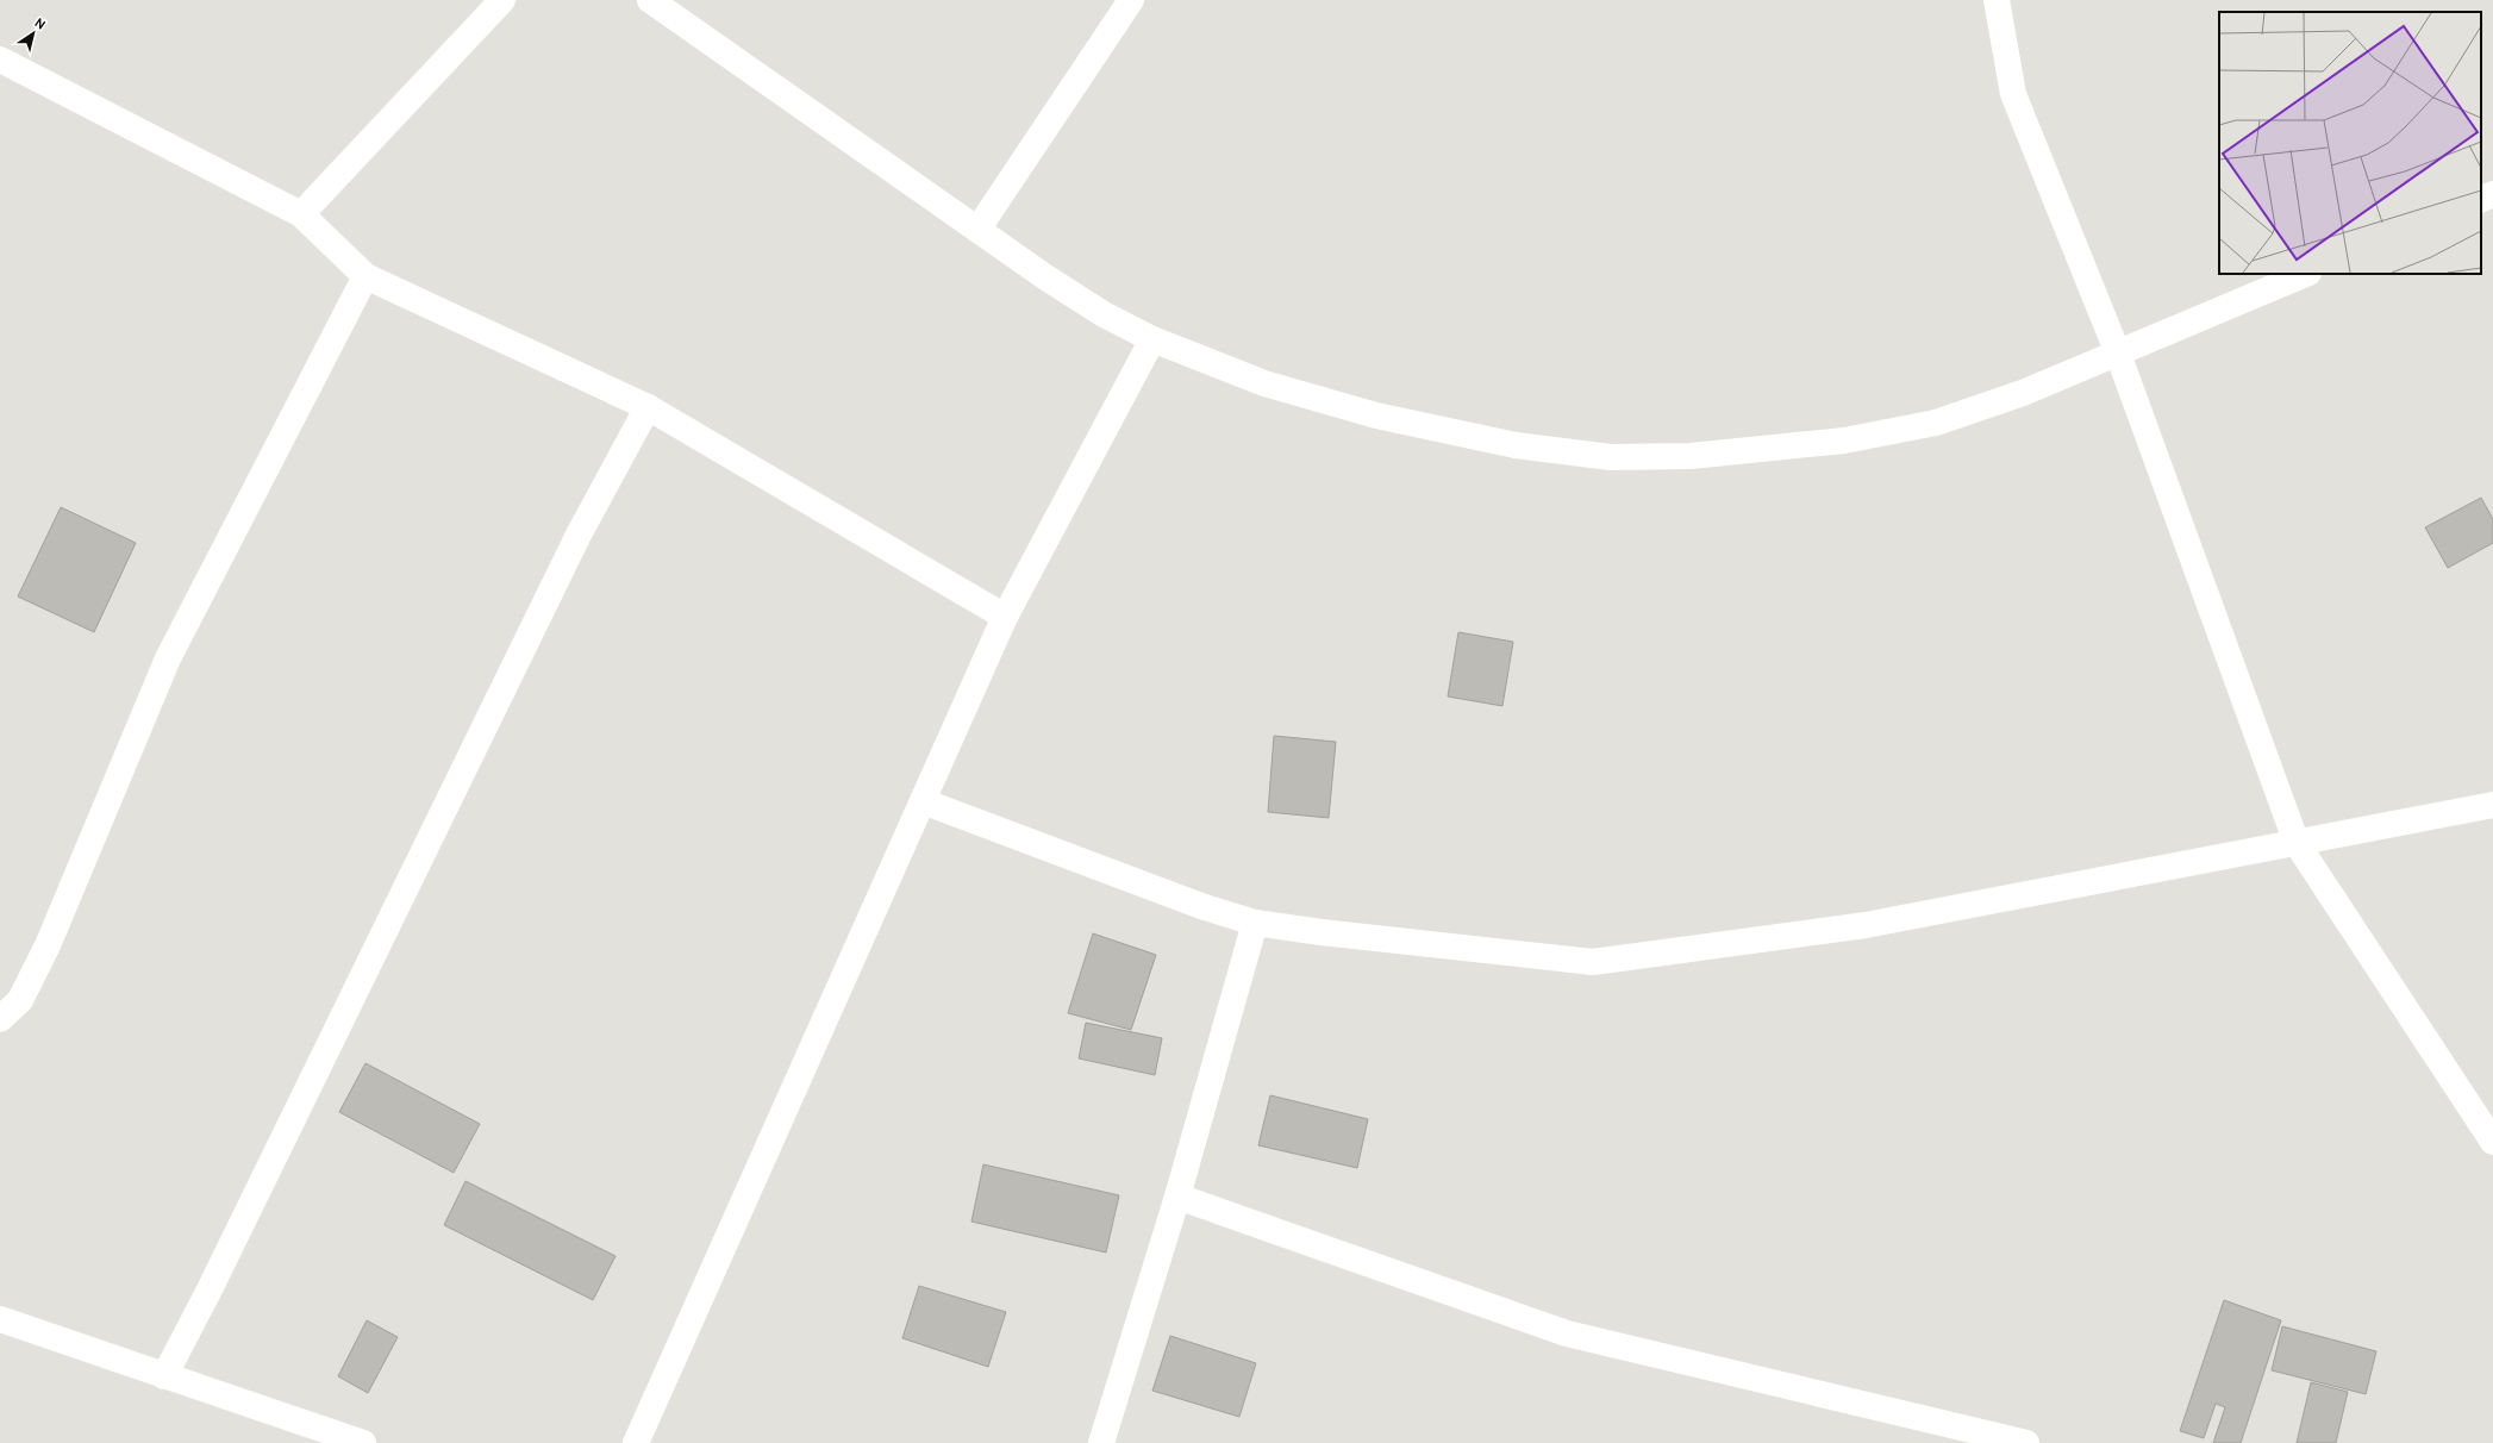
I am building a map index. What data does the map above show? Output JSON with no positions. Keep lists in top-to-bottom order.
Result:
{
  "north": "top right"
}
